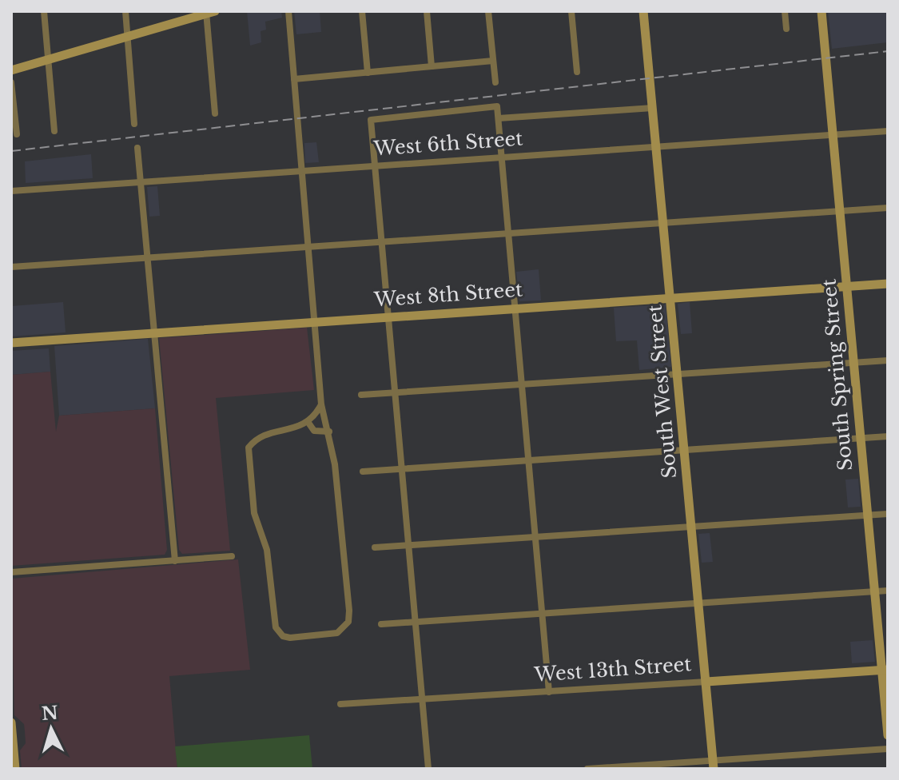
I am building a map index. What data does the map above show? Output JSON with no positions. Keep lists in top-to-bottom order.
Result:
{
  "streets": {
    "street": [
      "West 6th Street",
      "West 8th Street",
      "South Spring Street",
      "South West Street",
      "West 13th Street"
    ]
  },
  "crossings": [
    ["West 6th Street", "South Spring Street"],
    ["West 6th Street", "South West Street"],
    ["West 8th Street", "South Spring Street"],
    ["West 8th Street", "South West Street"],
    ["South Spring Street", "West 13th Street"],
    ["South West Street", "West 13th Street"]
  ],
  "north": "top"
}
